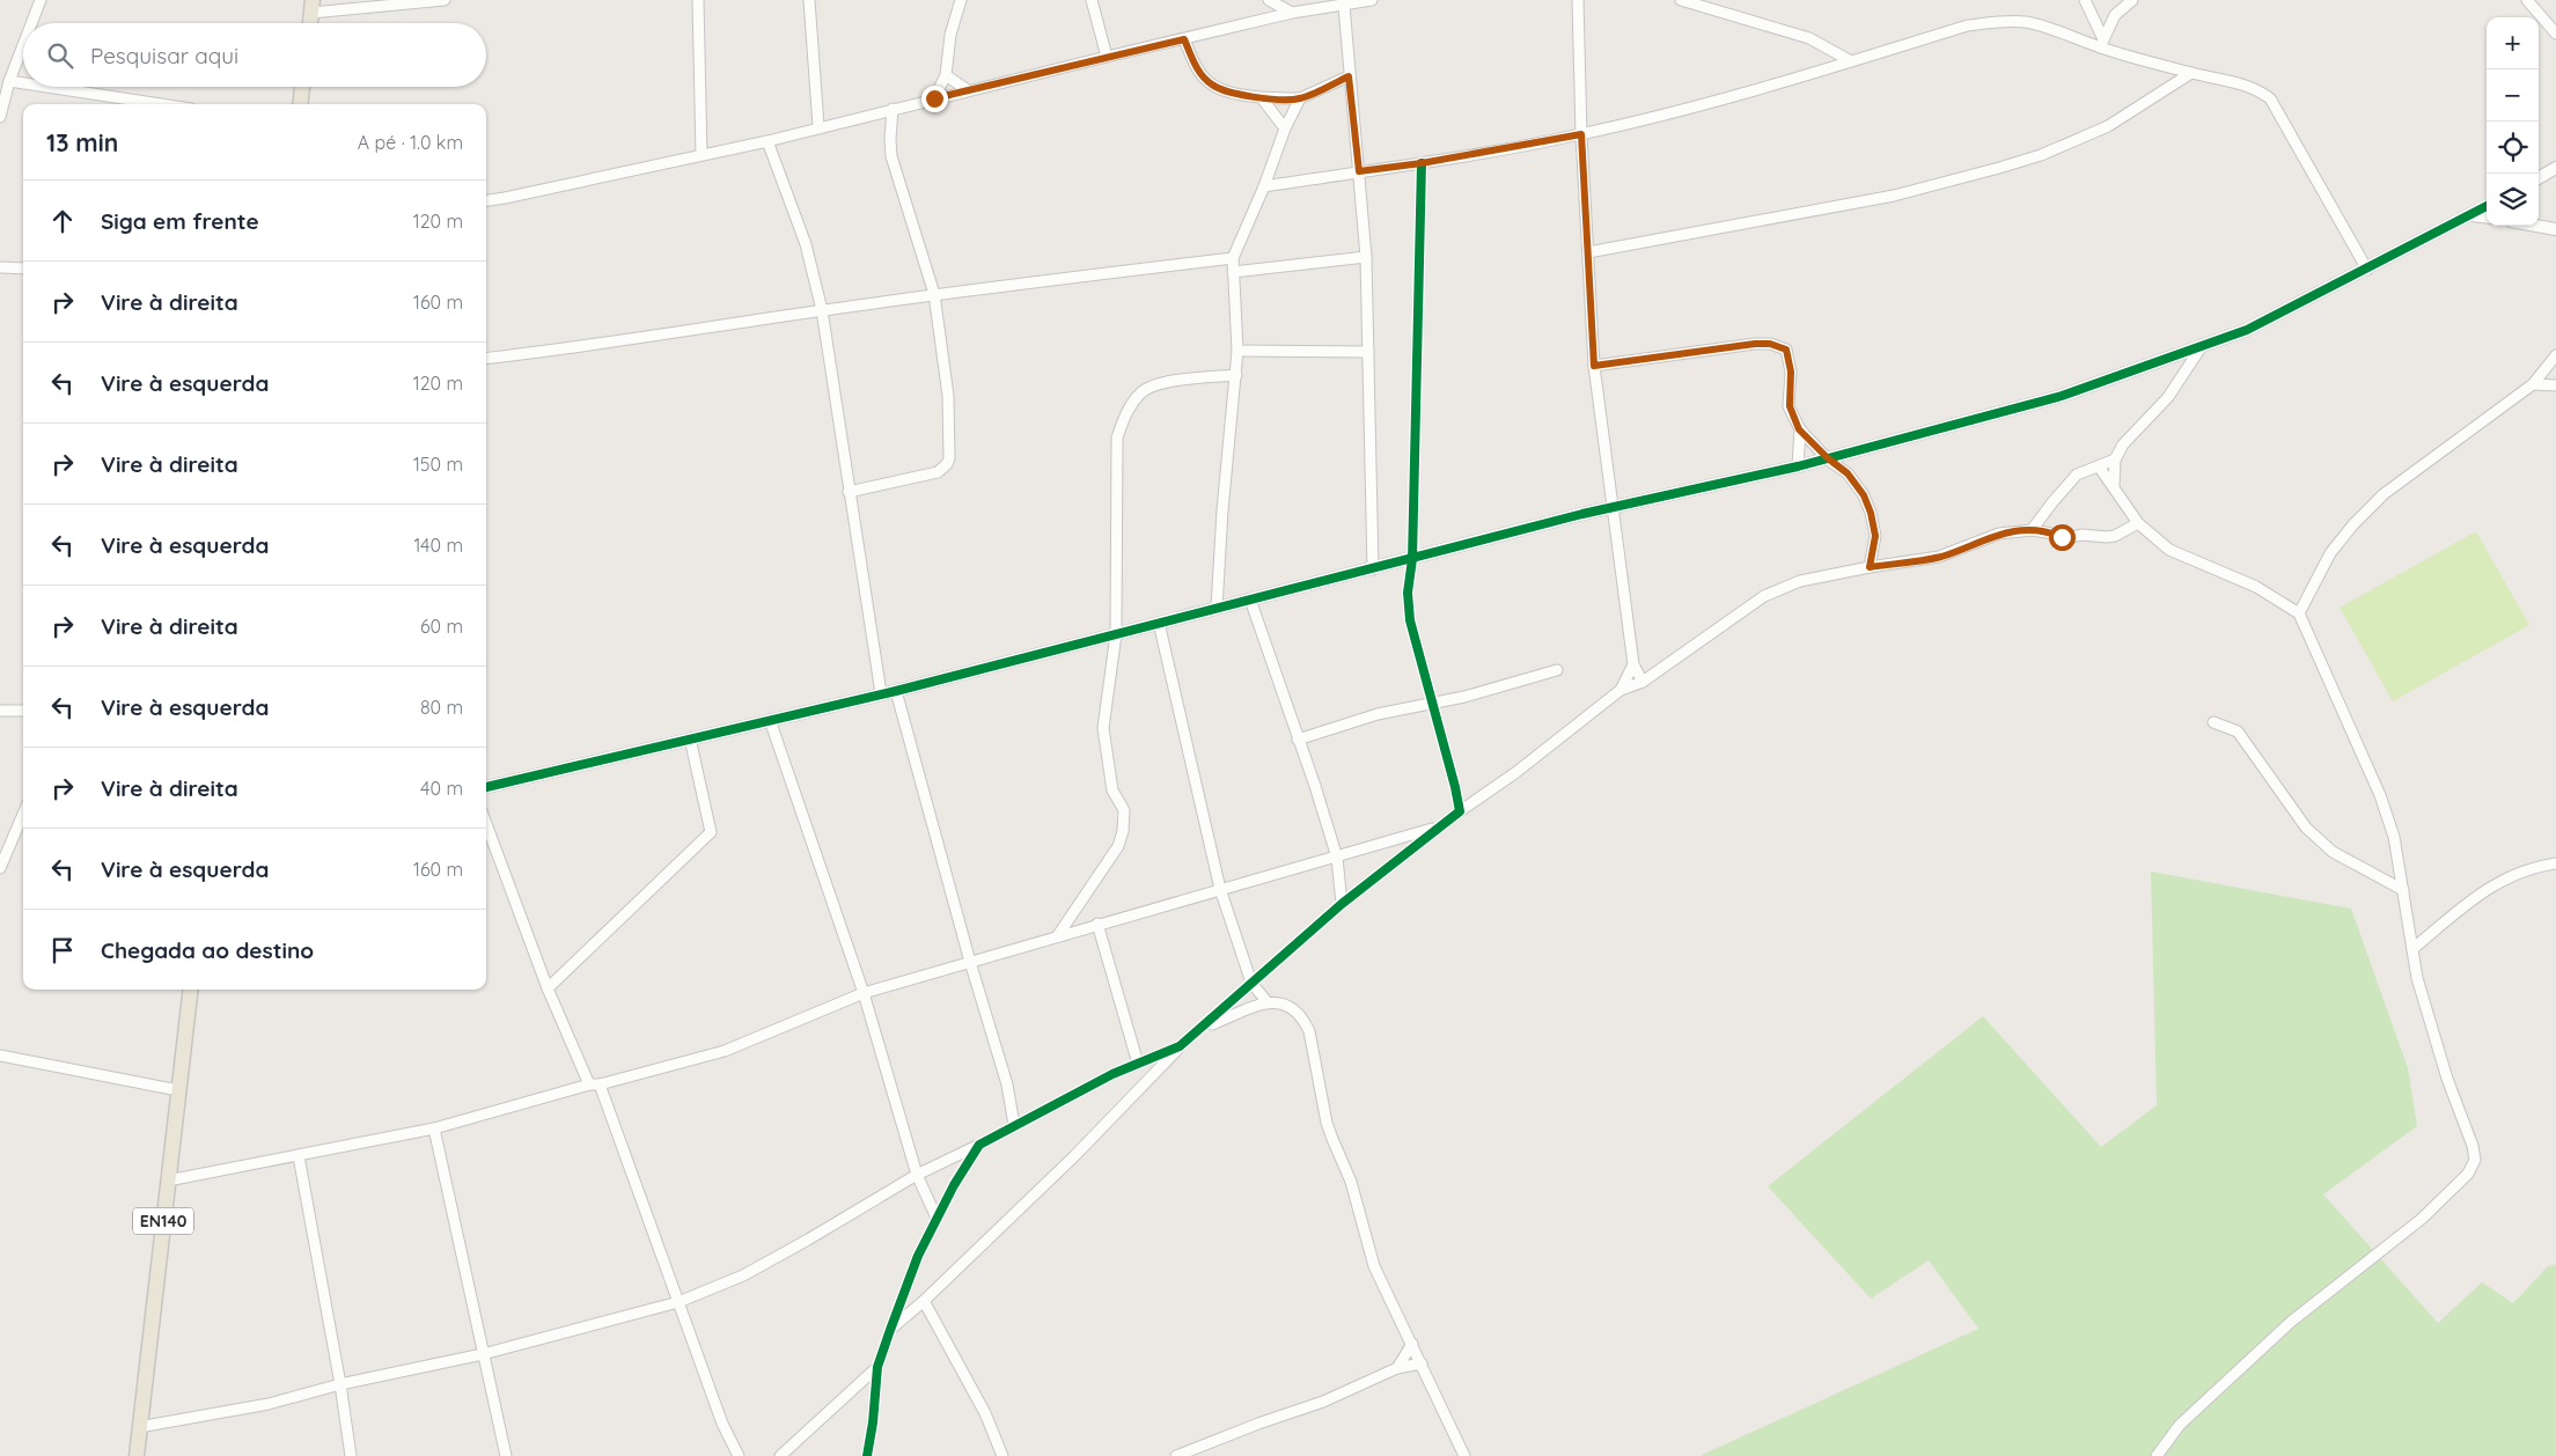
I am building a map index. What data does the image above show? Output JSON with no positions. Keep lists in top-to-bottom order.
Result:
{
  "streets": {
    "main road": ["EN140"]
  },
  "page": {
    "map_buttons": ["+", "−"],
    "search": "Pesquisar aqui",
    "heading": ["13 min", "A pé · 1.0 km"],
    "list": [
      ["Siga em frente", "120 m"],
      ["Vire à direita", "160 m"],
      ["Vire à esquerda", "120 m"],
      ["Vire à direita", "150 m"],
      ["Vire à esquerda", "140 m"],
      ["Vire à direita", "60 m"],
      ["Vire à esquerda", "80 m"],
      ["Vire à direita", "40 m"],
      ["Vire à esquerda", "160 m"],
      "Chegada ao destino"
    ]
  }
}
